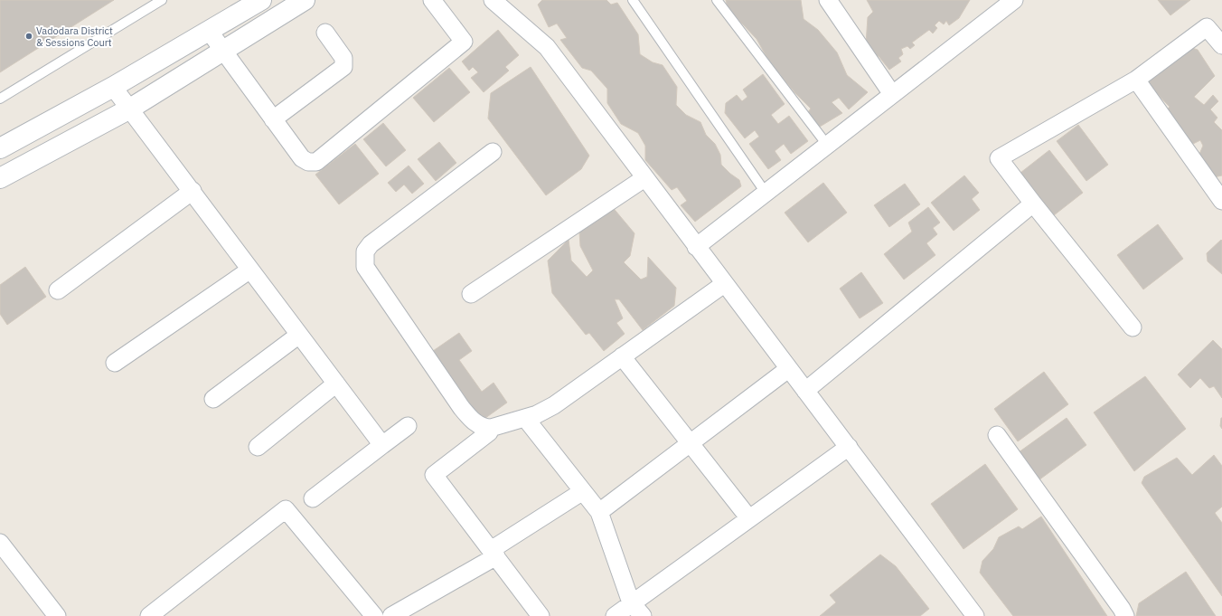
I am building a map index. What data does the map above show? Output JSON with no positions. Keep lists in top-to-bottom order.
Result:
{
  "places": ["Vadodara District & Sessions Court"]
}
